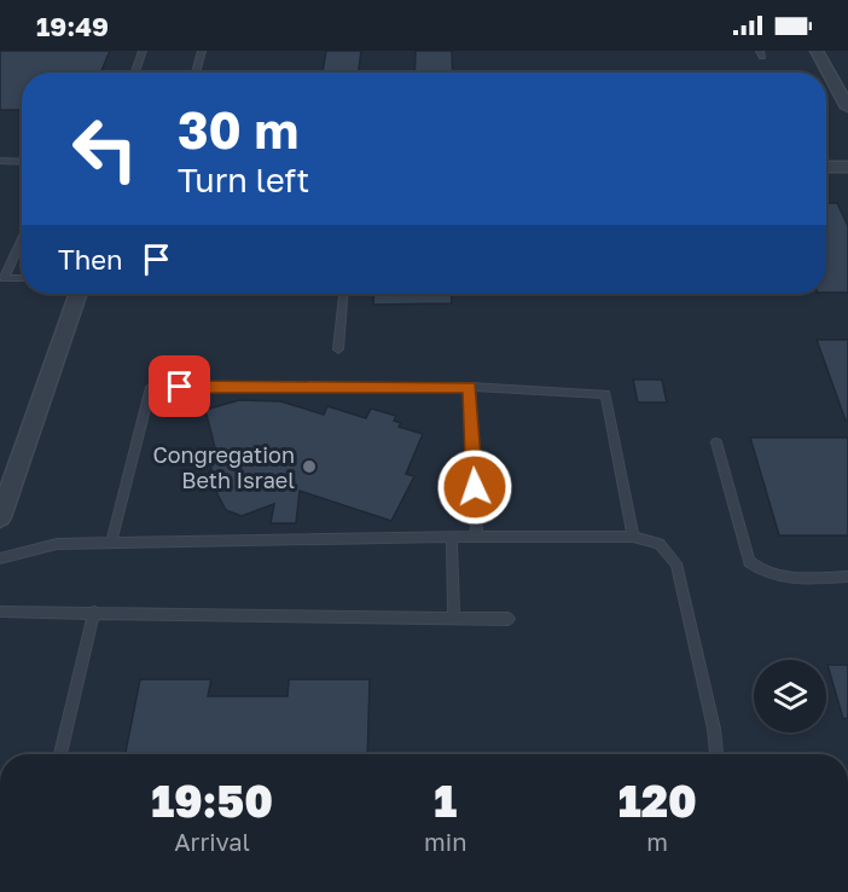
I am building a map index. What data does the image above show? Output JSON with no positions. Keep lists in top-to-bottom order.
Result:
{
  "places": ["Congregation Beth Israel"],
  "page": {
    "status": "19:49",
    "turn": ["30 m", "Turn left"],
    "then": "Then",
    "eta": [
      "19:50",
      "Arrival",
      "1",
      "min",
      "120",
      "m"
    ]
  }
}
